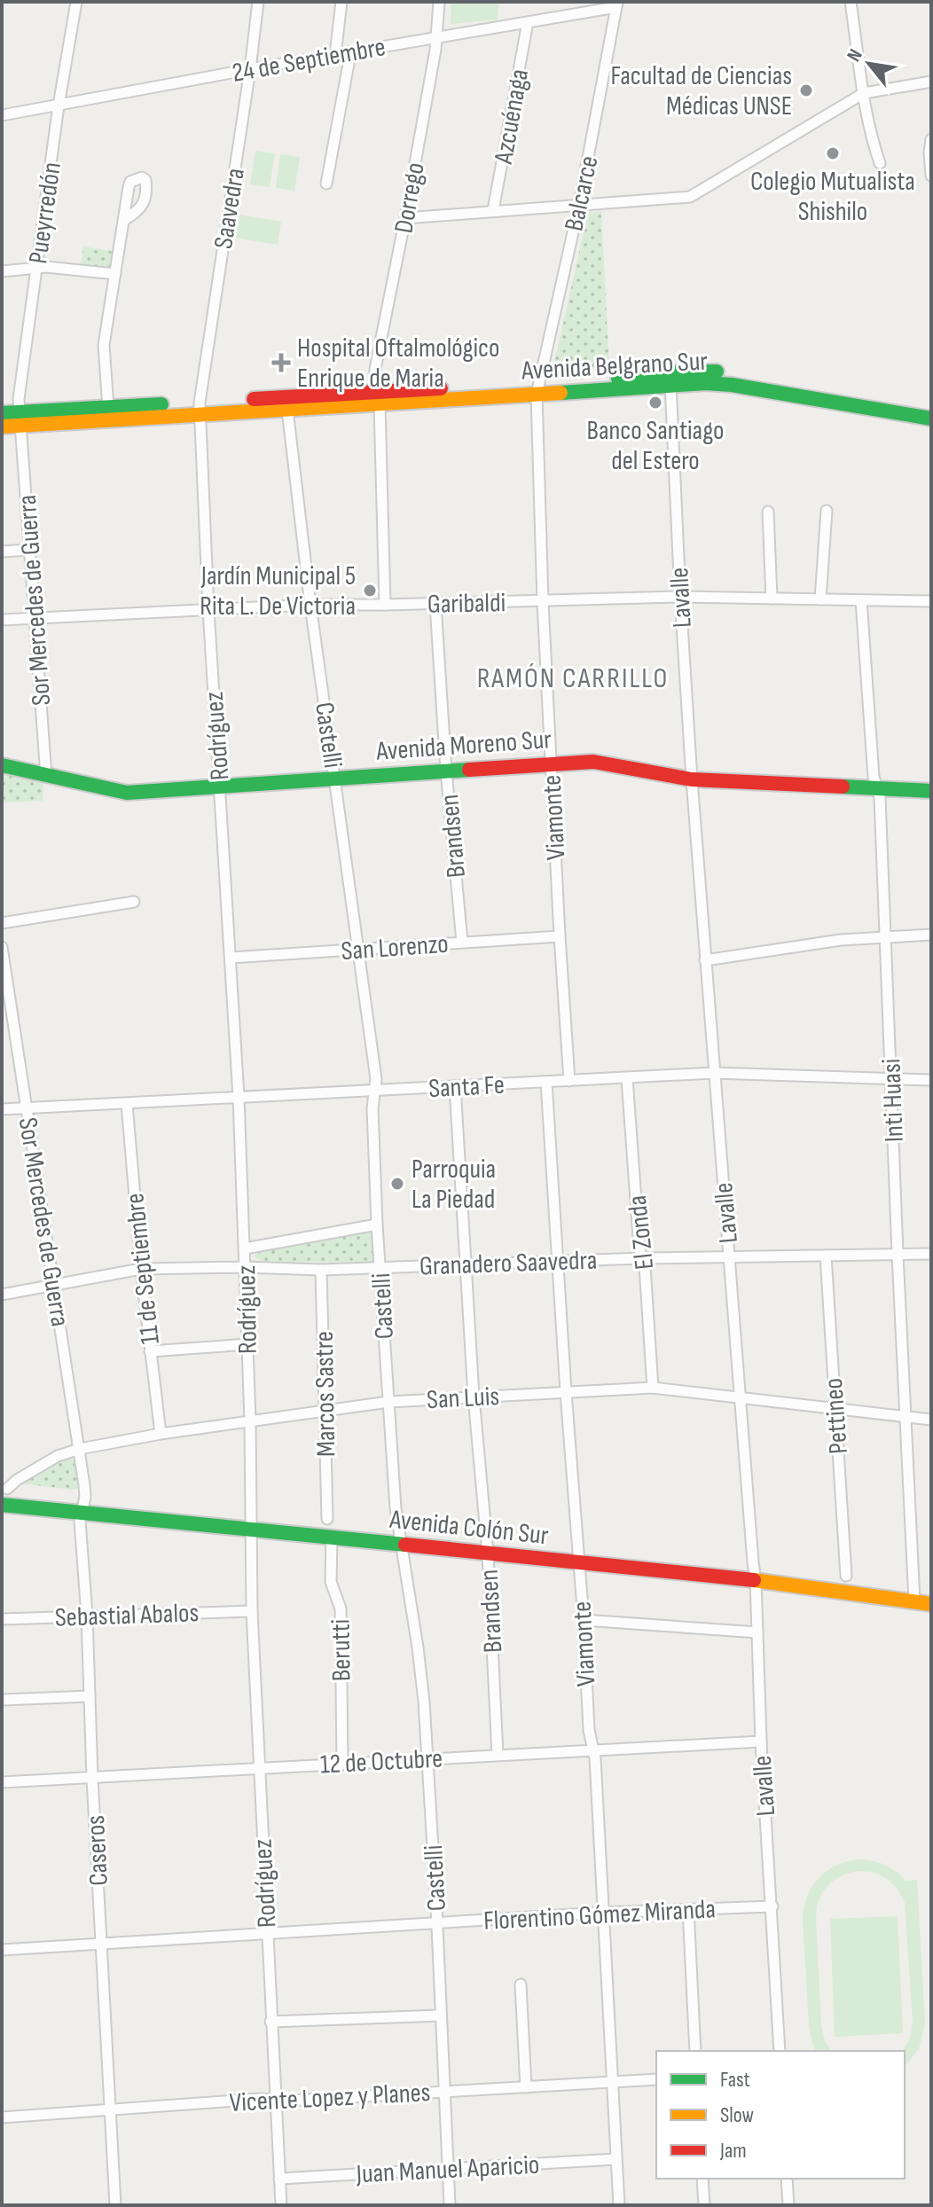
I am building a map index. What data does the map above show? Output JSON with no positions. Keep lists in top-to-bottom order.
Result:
{
  "streets": {
    "main road": ["Avenida Belgrano Sur", "Avenida Moreno Sur", "Avenida Colón Sur"],
    "street": [
      "24 de Septiembre",
      "Azcuénaga",
      "Balcarce",
      "Dorrego",
      "Saavedra",
      "Pueyrredón",
      "Lavalle",
      "Sor Mercedes de Guerra",
      "Garibaldi",
      "Castelli",
      "Rodríguez",
      "Viamonte",
      "Brandsen",
      "San Lorenzo",
      "Santa Fe",
      "Inti Huasi",
      "El Zonda",
      "Granadero Saavedra",
      "11 de Septiembre",
      "Marcos Sastre",
      "San Luis",
      "Pettineo",
      "Sebastial Abalos",
      "Berutti",
      "12 de Octubre",
      "Caseros",
      "Florentino Gómez Miranda",
      "Vicente Lopez y Planes",
      "Juan Manuel Aparicio"
    ]
  },
  "crossings": [
    ["24 de Septiembre", "Azcuénaga"],
    ["24 de Septiembre", "Balcarce"],
    ["24 de Septiembre", "Dorrego"],
    ["24 de Septiembre", "Saavedra"],
    ["24 de Septiembre", "Pueyrredón"],
    ["Balcarce", "Avenida Belgrano Sur"],
    ["Balcarce", "Viamonte"],
    ["Dorrego", "Avenida Belgrano Sur"],
    ["Saavedra", "Avenida Belgrano Sur"],
    ["Saavedra", "Rodríguez"],
    ["Pueyrredón", "Avenida Belgrano Sur"],
    ["Pueyrredón", "Sor Mercedes de Guerra"],
    ["Avenida Belgrano Sur", "Lavalle"],
    ["Avenida Belgrano Sur", "Sor Mercedes de Guerra"],
    ["Avenida Belgrano Sur", "Castelli"],
    ["Avenida Belgrano Sur", "Rodríguez"],
    ["Avenida Belgrano Sur", "Viamonte"],
    ["Lavalle", "Garibaldi"],
    ["Lavalle", "Avenida Moreno Sur"],
    ["Lavalle", "Santa Fe"],
    ["Lavalle", "Granadero Saavedra"],
    ["Lavalle", "San Luis"],
    ["Lavalle", "Avenida Colón Sur"],
    ["Lavalle", "12 de Octubre"],
    ["Lavalle", "Florentino Gómez Miranda"],
    ["Sor Mercedes de Guerra", "Garibaldi"],
    ["Sor Mercedes de Guerra", "Avenida Moreno Sur"],
    ["Sor Mercedes de Guerra", "Santa Fe"],
    ["Sor Mercedes de Guerra", "Granadero Saavedra"],
    ["Sor Mercedes de Guerra", "San Luis"],
    ["Sor Mercedes de Guerra", "Caseros"],
    ["Garibaldi", "Castelli"],
    ["Garibaldi", "Rodríguez"],
    ["Garibaldi", "Viamonte"],
    ["Garibaldi", "Brandsen"],
    ["Garibaldi", "Inti Huasi"],
    ["Castelli", "Avenida Moreno Sur"],
    ["Castelli", "San Lorenzo"],
    ["Castelli", "Santa Fe"],
    ["Castelli", "Granadero Saavedra"],
    ["Castelli", "San Luis"],
    ["Castelli", "Avenida Colón Sur"],
    ["Castelli", "12 de Octubre"],
    ["Castelli", "Florentino Gómez Miranda"],
    ["Castelli", "Vicente Lopez y Planes"],
    ["Castelli", "Juan Manuel Aparicio"],
    ["Rodríguez", "Avenida Moreno Sur"],
    ["Rodríguez", "San Lorenzo"],
    ["Rodríguez", "Santa Fe"],
    ["Rodríguez", "Granadero Saavedra"],
    ["Rodríguez", "San Luis"],
    ["Rodríguez", "Avenida Colón Sur"],
    ["Rodríguez", "Sebastial Abalos"],
    ["Rodríguez", "12 de Octubre"],
    ["Rodríguez", "Florentino Gómez Miranda"],
    ["Rodríguez", "Vicente Lopez y Planes"],
    ["Rodríguez", "Juan Manuel Aparicio"],
    ["Avenida Moreno Sur", "Viamonte"],
    ["Avenida Moreno Sur", "Brandsen"],
    ["Avenida Moreno Sur", "Inti Huasi"],
    ["Viamonte", "San Lorenzo"],
    ["Viamonte", "Santa Fe"],
    ["Viamonte", "Granadero Saavedra"],
    ["Viamonte", "San Luis"],
    ["Viamonte", "Avenida Colón Sur"],
    ["Viamonte", "12 de Octubre"],
    ["Viamonte", "Florentino Gómez Miranda"],
    ["Viamonte", "Vicente Lopez y Planes"],
    ["Viamonte", "Juan Manuel Aparicio"],
    ["Brandsen", "San Lorenzo"],
    ["Brandsen", "Santa Fe"],
    ["Brandsen", "Granadero Saavedra"],
    ["Brandsen", "San Luis"],
    ["Brandsen", "Avenida Colón Sur"],
    ["Brandsen", "12 de Octubre"],
    ["Santa Fe", "Inti Huasi"],
    ["Santa Fe", "El Zonda"],
    ["Santa Fe", "11 de Septiembre"],
    ["Inti Huasi", "Granadero Saavedra"],
    ["Inti Huasi", "San Luis"],
    ["Inti Huasi", "Avenida Colón Sur"],
    ["El Zonda", "Granadero Saavedra"],
    ["El Zonda", "San Luis"],
    ["Granadero Saavedra", "11 de Septiembre"],
    ["Granadero Saavedra", "Marcos Sastre"],
    ["Granadero Saavedra", "Pettineo"],
    ["11 de Septiembre", "San Luis"],
    ["Marcos Sastre", "San Luis"],
    ["San Luis", "Pettineo"],
    ["Avenida Colón Sur", "Berutti"],
    ["Avenida Colón Sur", "Caseros"],
    ["Sebastial Abalos", "Caseros"],
    ["Berutti", "12 de Octubre"],
    ["12 de Octubre", "Caseros"],
    ["Caseros", "Florentino Gómez Miranda"],
    ["Caseros", "Vicente Lopez y Planes"]
  ],
  "districts": ["RAMÓN CARRILLO"],
  "places": {
    "other": [
      "Facultad de Ciencias Médicas UNSE",
      "Colegio Mutualista Shishilo",
      "Banco Santiago del Estero",
      "Jardín Municipal 5 Rita L. De Victoria",
      "Parroquia La Piedad"
    ],
    "health": ["Hospital Oftalmológico Enrique de Maria"]
  },
  "legend": ["Fast", "Slow", "Jam"],
  "north": "top left"
}
